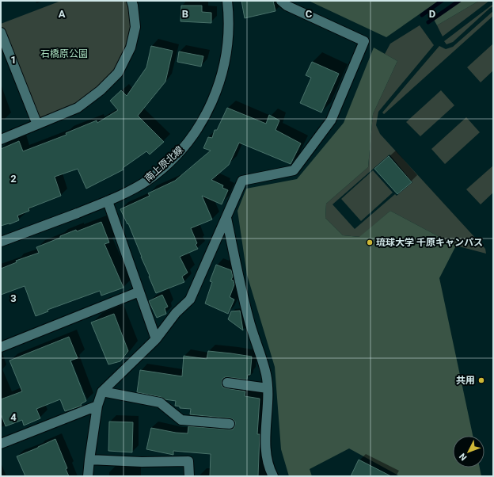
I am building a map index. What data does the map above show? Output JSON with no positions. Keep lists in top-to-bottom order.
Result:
{
  "streets": {
    "street": ["南上原北線"]
  },
  "parks": ["石橋原公園"],
  "places": ["琉球大学 千原キャンパス", "共用"],
  "north": "bottom left",
  "grid": {
    "columns": [
      "A",
      "B",
      "C",
      "D"
    ],
    "rows": [
      "1",
      "2",
      "3",
      "4"
    ]
  }
}
